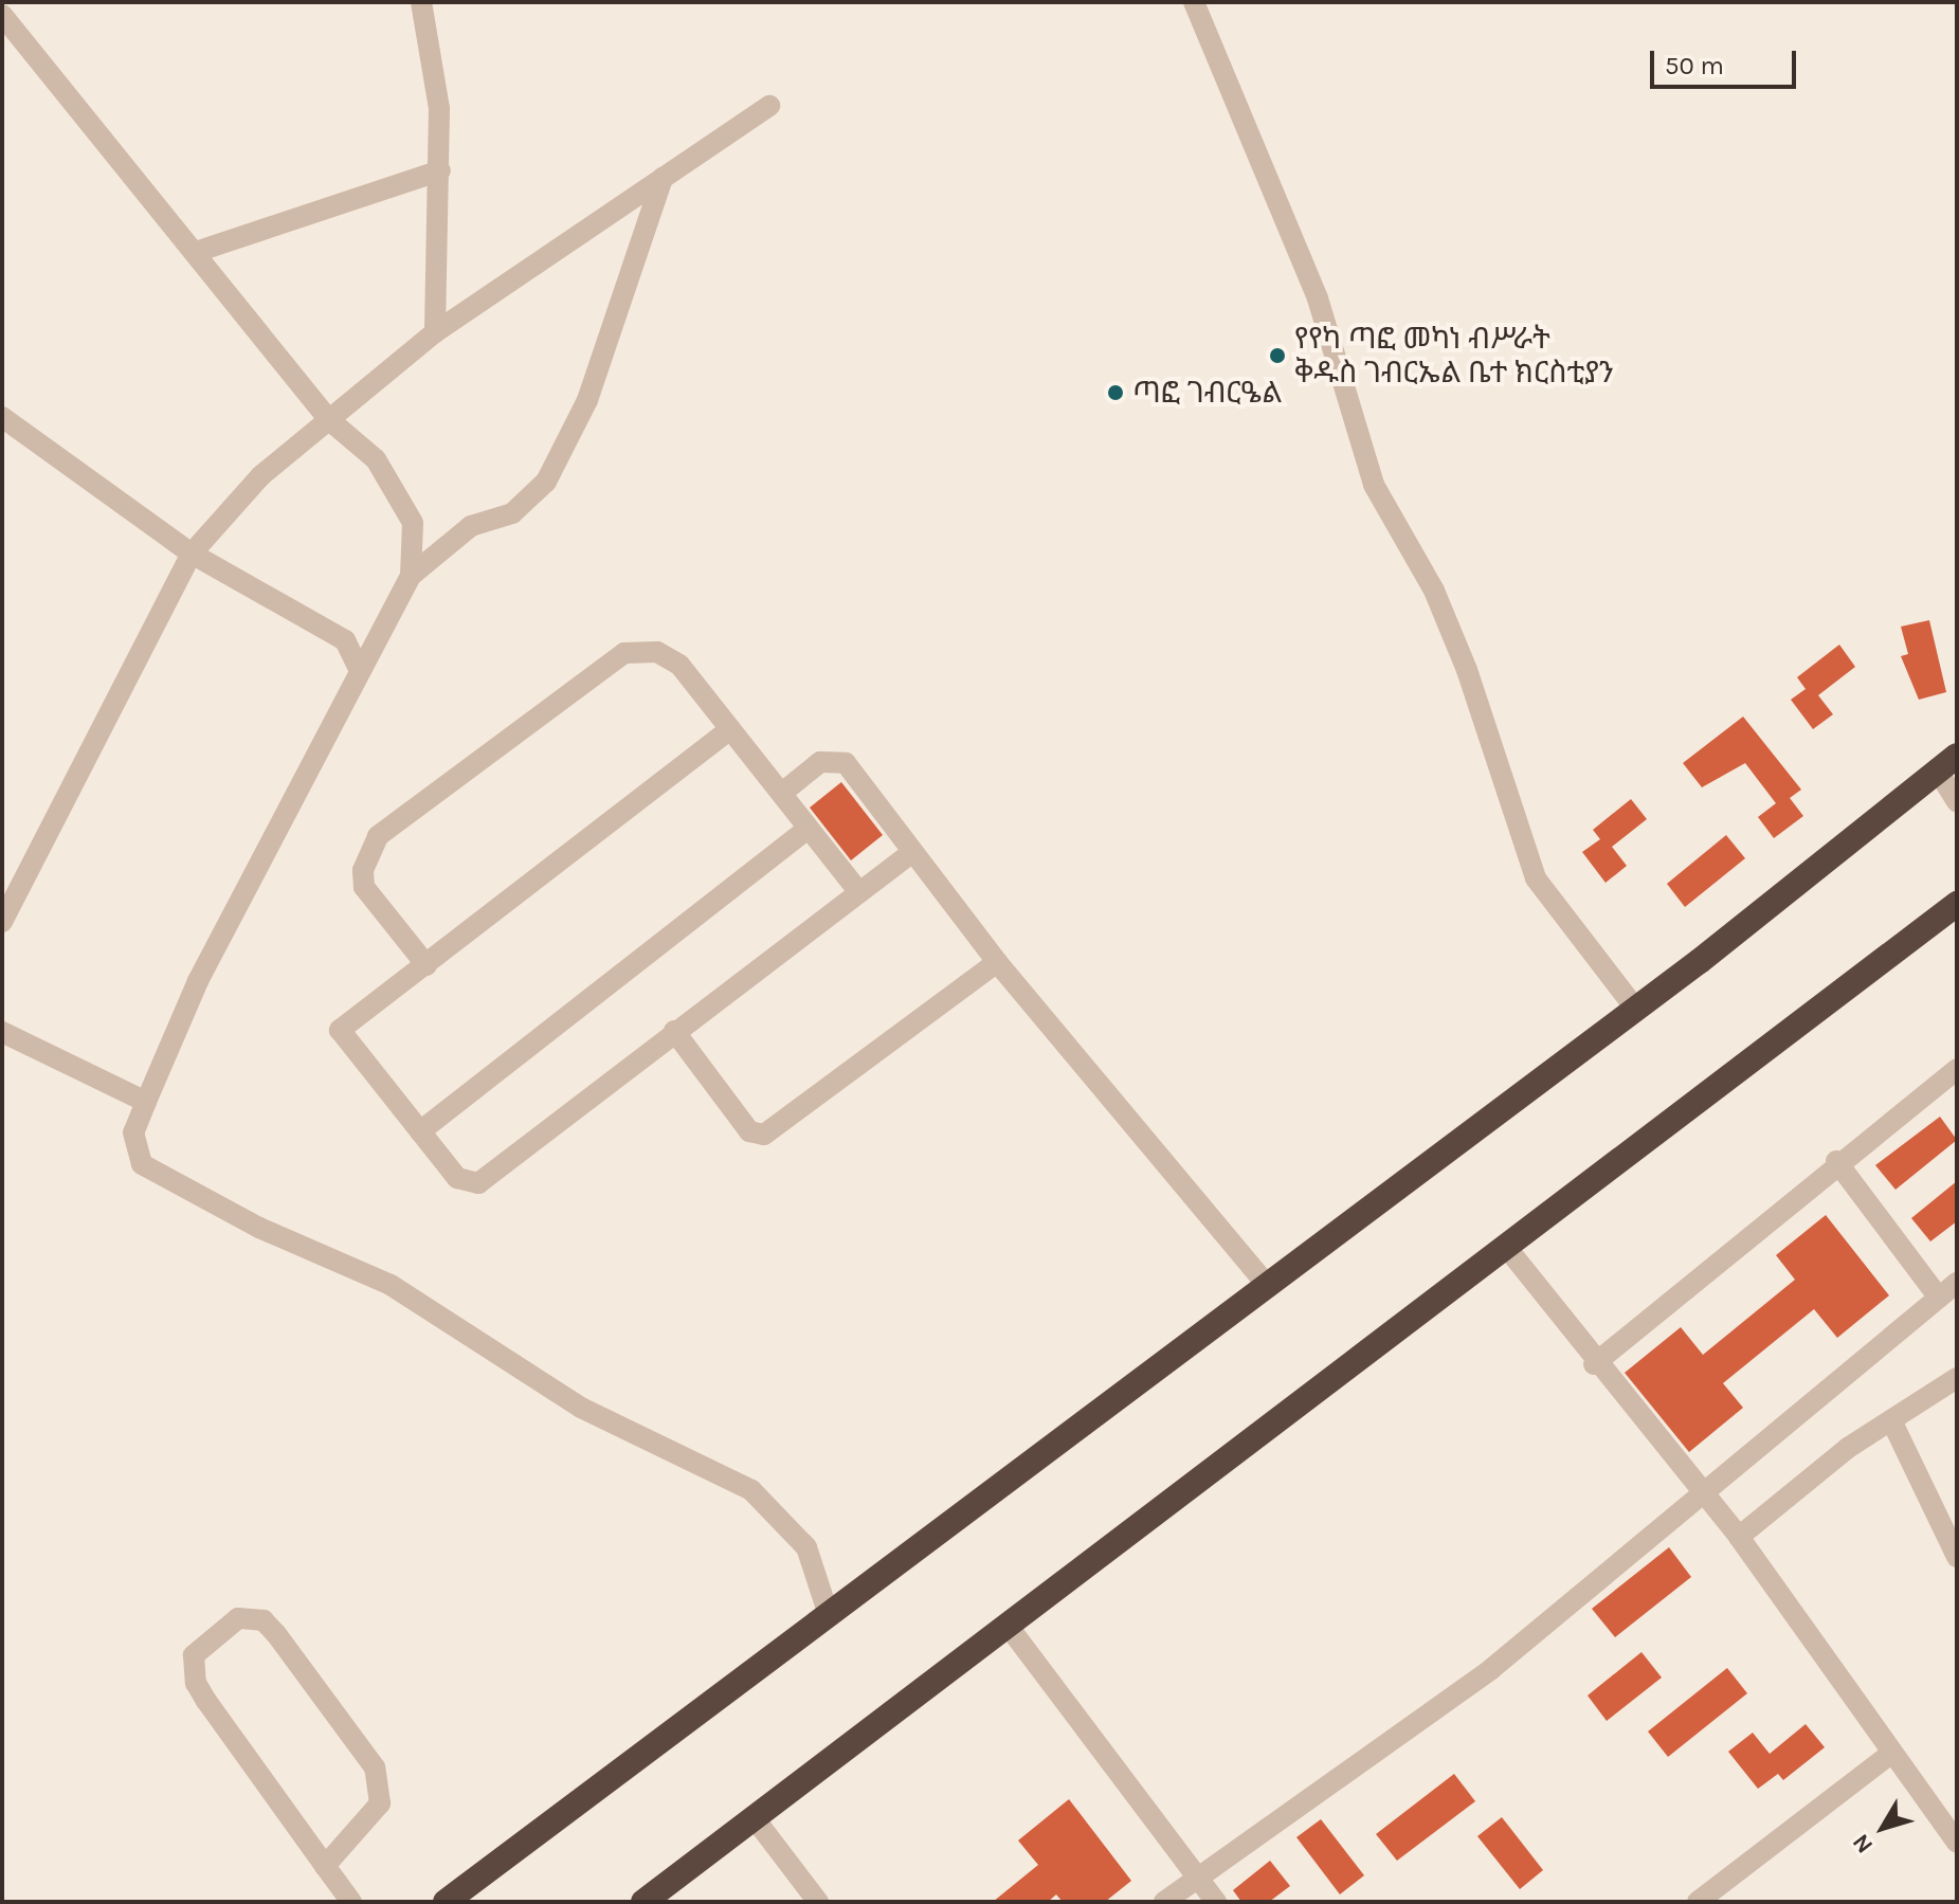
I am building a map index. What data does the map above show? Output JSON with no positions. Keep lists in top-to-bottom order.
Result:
{
  "places": ["የየካ ጣፎ መካነ ብሥራት ቅዱስ ገብርኤል ቤተ ክርስቲያን", "ጣፎ ገብርዔል"],
  "scale_bar": "50 m",
  "north": "bottom left"
}
